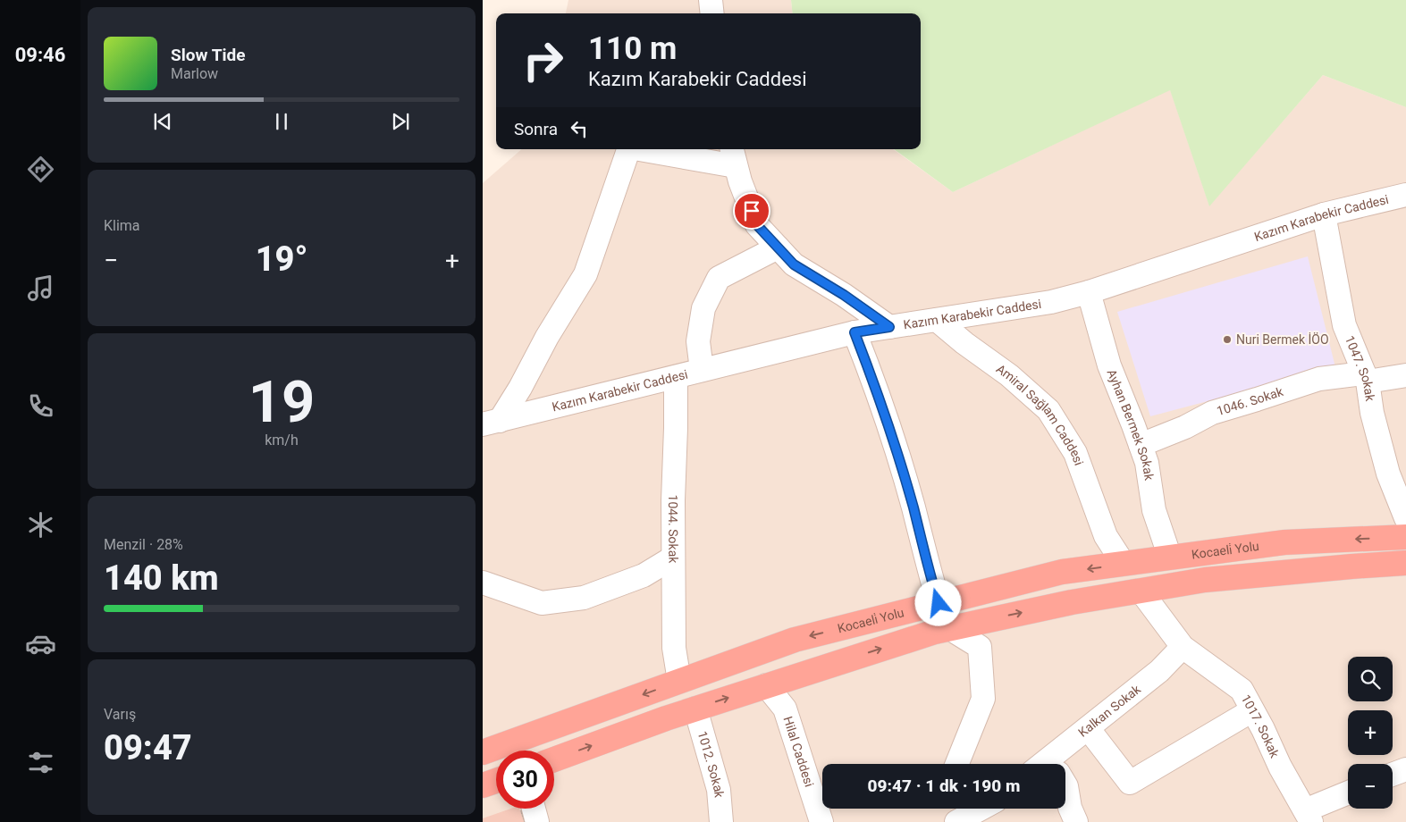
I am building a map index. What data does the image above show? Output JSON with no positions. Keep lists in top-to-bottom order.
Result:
{
  "streets": {
    "highway": ["Kocaeli̇ Yolu"],
    "street": [
      "Kazım Karabekir Caddesi",
      "1047. Sokak",
      "1046. Sokak",
      "Amiral Sağlam Caddesi",
      "Ayhan Bermek Sokak",
      "1044. Sokak",
      "Kalkan Sokak",
      "1017. Sokak",
      "Hilal Caddesi",
      "1012. Sokak"
    ]
  },
  "crossings": [
    ["Kazım Karabekir Caddesi", "1047. Sokak"],
    ["Kazım Karabekir Caddesi", "Amiral Sağlam Caddesi"],
    ["Kazım Karabekir Caddesi", "Ayhan Bermek Sokak"],
    ["Kazım Karabekir Caddesi", "1044. Sokak"],
    ["1047. Sokak", "1046. Sokak"],
    ["1046. Sokak", "Ayhan Bermek Sokak"],
    ["Amiral Sağlam Caddesi", "Kocaeli̇ Yolu"],
    ["Ayhan Bermek Sokak", "Kocaeli̇ Yolu"],
    ["1044. Sokak", "Kocaeli̇ Yolu"],
    ["Kalkan Sokak", "1017. Sokak"]
  ],
  "places": ["Nuri Bermek İÖO"],
  "page": {
    "tabs": "09:46",
    "turn": ["110 m", "Kazım Karabekir Caddesi"],
    "song": ["Slow Tide", "Marlow"],
    "then": "Sonra",
    "tile": [
      "Klima",
      ["19", "km/h"],
      ["Menzil · 28%", "140 km"],
      ["Varış", "09:47"]
    ],
    "heat": ["−", "19°", "+"],
    "map_buttons": ["+", "−"],
    "limit": "30",
    "trip": "09:47 · 1 dk · 190 m"
  }
}
